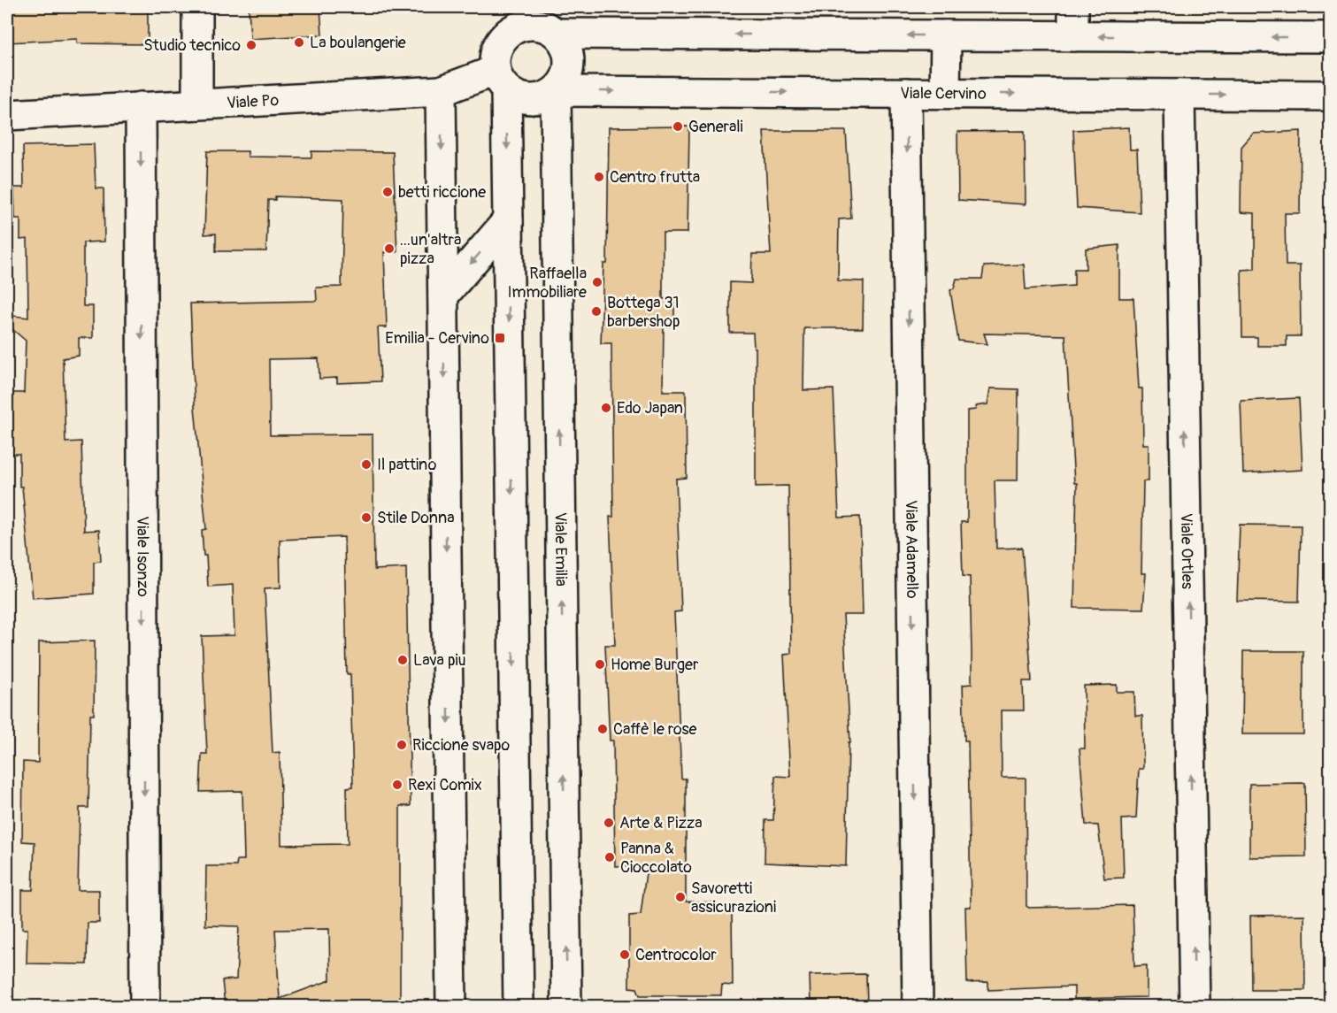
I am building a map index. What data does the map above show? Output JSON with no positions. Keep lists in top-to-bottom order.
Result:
{
  "streets": {
    "street": [
      "Viale Cervino",
      "Viale Po",
      "Viale Emilia",
      "Viale Adamello",
      "Viale Ortles",
      "Viale Isonzo"
    ]
  },
  "crossings": [
    ["Viale Cervino", "Viale Po"],
    ["Viale Cervino", "Viale Emilia"],
    ["Viale Cervino", "Viale Adamello"],
    ["Viale Cervino", "Viale Ortles"],
    ["Viale Po", "Viale Emilia"],
    ["Viale Po", "Viale Isonzo"]
  ],
  "one_way": ["Viale Adamello", "Viale Ortles", "Viale Isonzo"],
  "places": {
    "other": [
      "La boulangerie",
      "Studio tecnico",
      "Generali",
      "Centro frutta",
      "betti riccione",
      "...un'altra pizza",
      "Raffaella Immobiliare",
      "Bottega 31 barbershop",
      "Edo Japan",
      "Il pattino",
      "Stile Donna",
      "Lava piu",
      "Home Burger",
      "Caffè le rose",
      "Riccione svapo",
      "Rexi Comix",
      "Arte & Pizza",
      "Panna & Cioccolato",
      "Savoretti assicurazioni",
      "Centrocolor"
    ],
    "transit": ["Emilia - Cervino"]
  }
}
